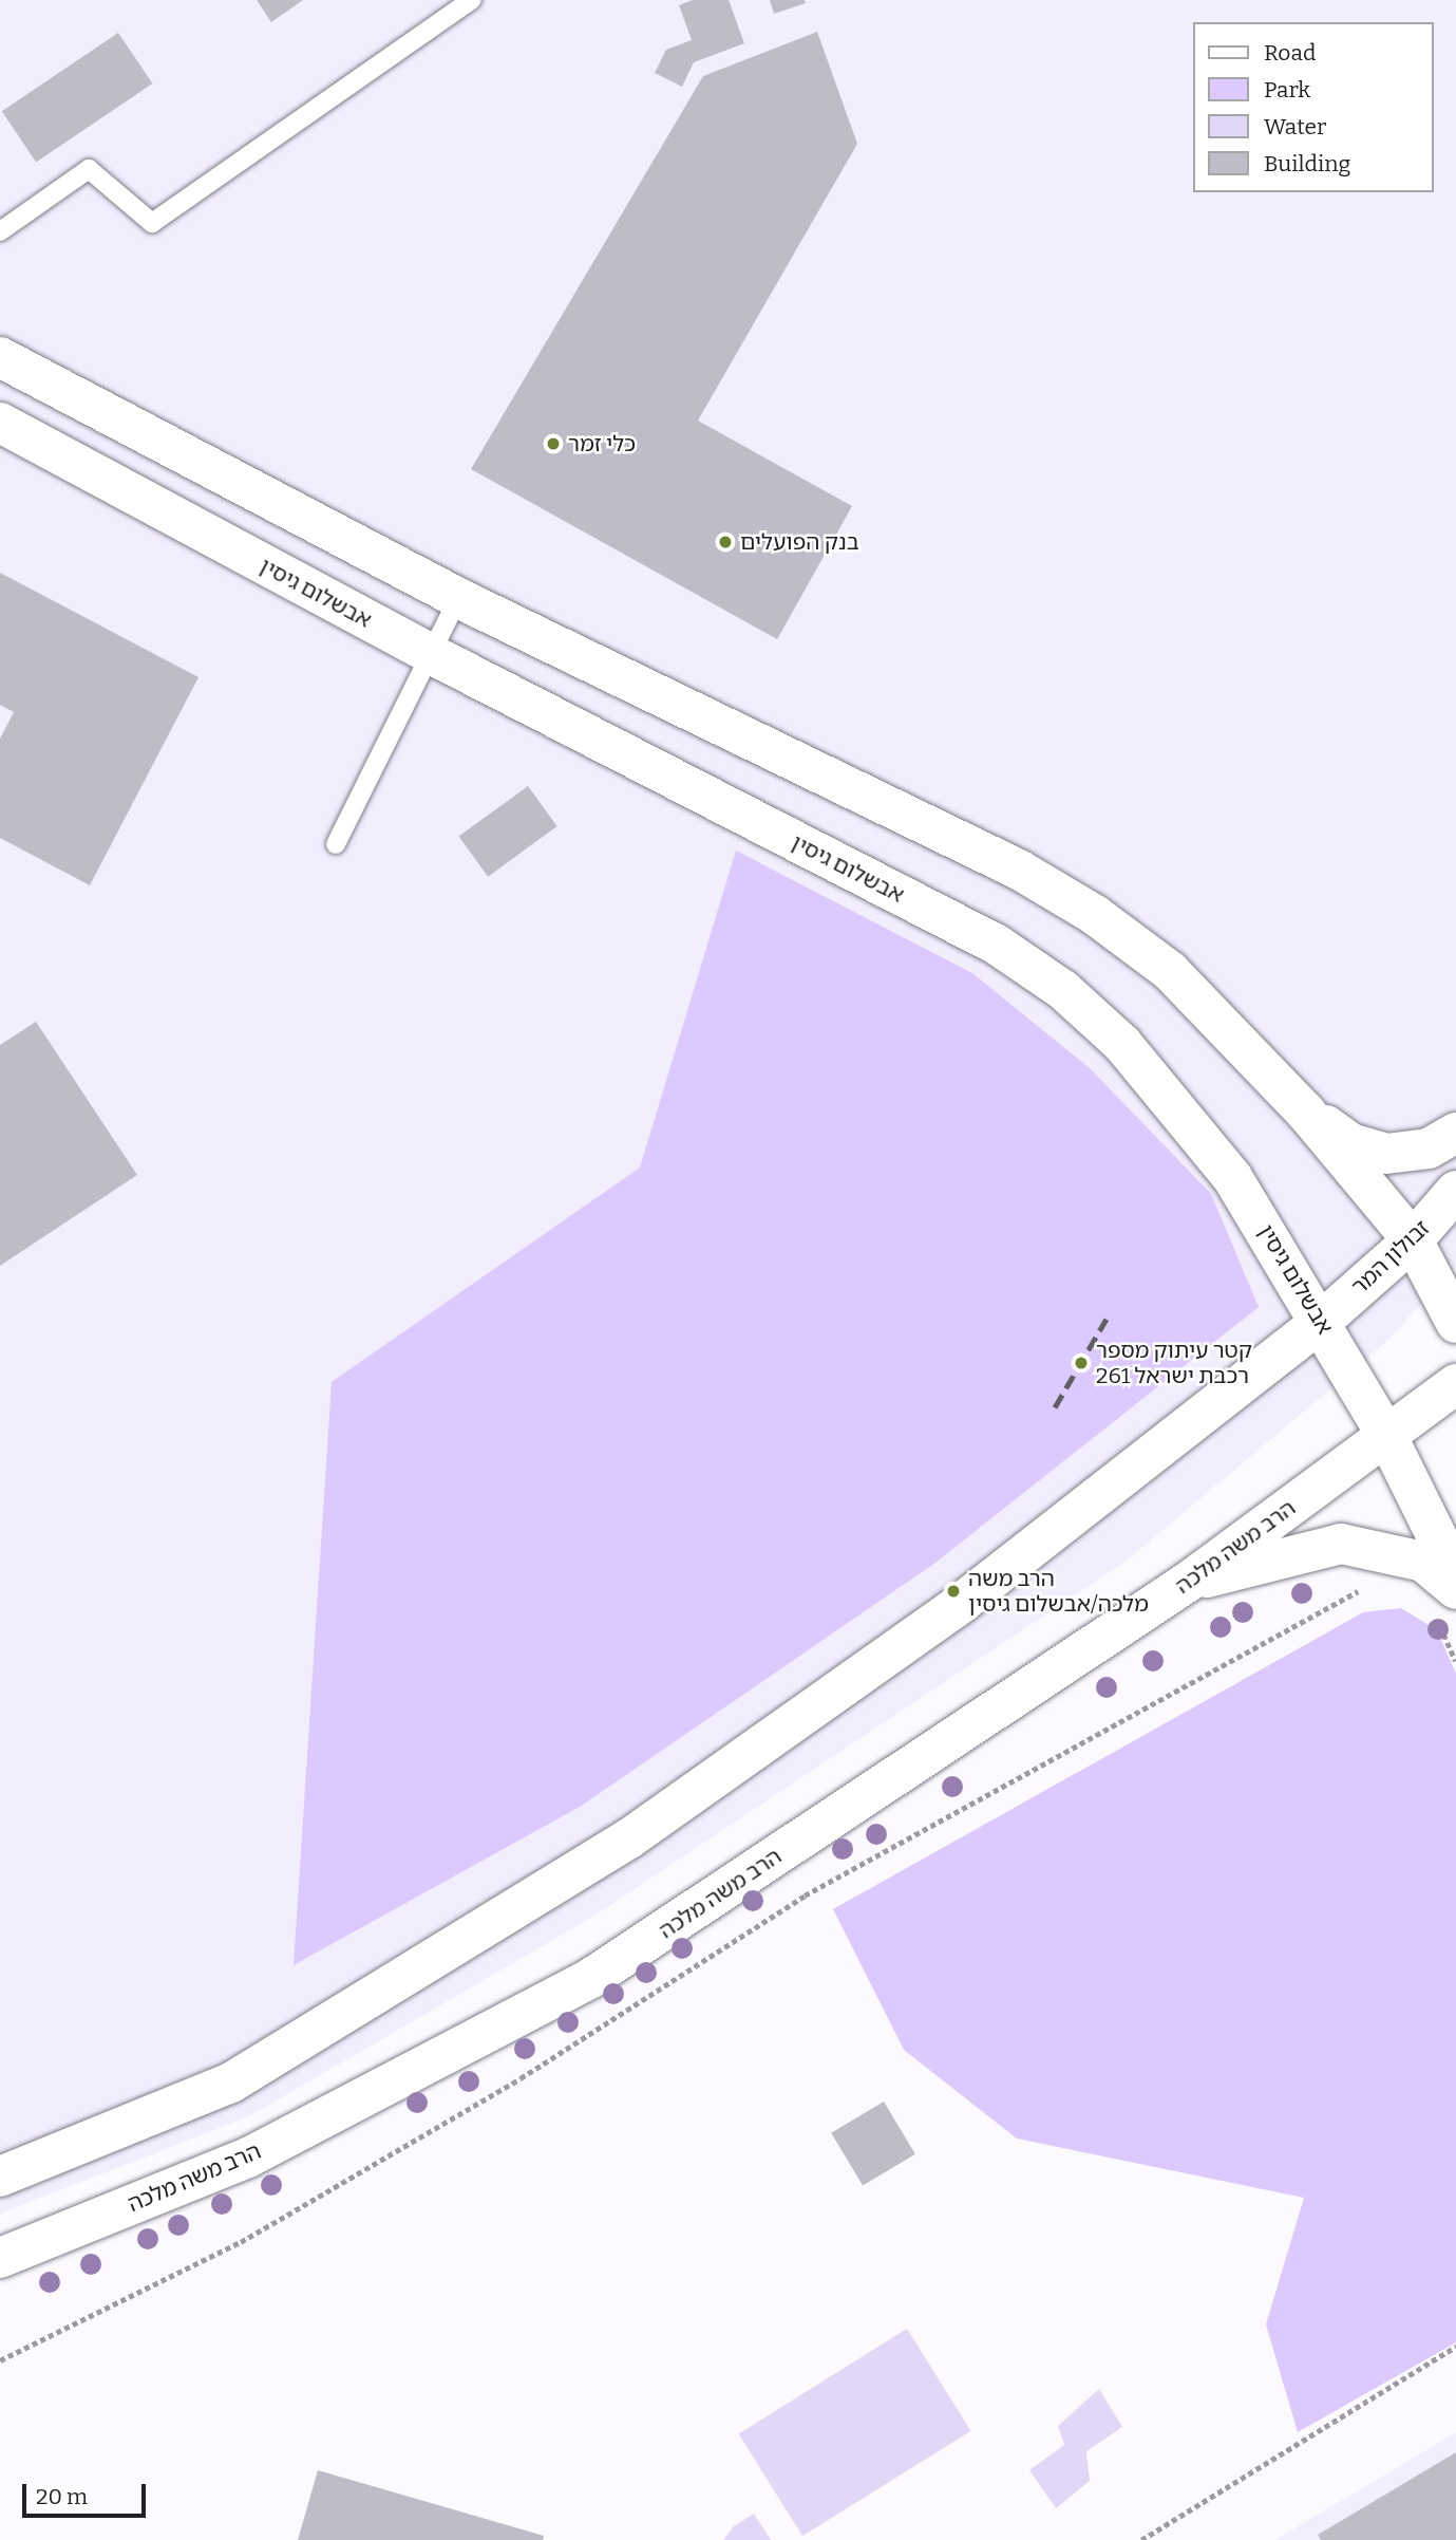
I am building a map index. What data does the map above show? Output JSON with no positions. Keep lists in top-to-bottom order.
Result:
{
  "streets": {
    "street": ["אבשלום גיסין", "זבולון המר", "הרב משה מלכה"]
  },
  "crossings": [
    ["אבשלום גיסין", "זבולון המר"],
    ["אבשלום גיסין", "הרב משה מלכה"]
  ],
  "places": [
    "כלי זמר",
    "בנק הפועלים",
    "קטר עיתוק מספר 261 רכבת ישראל",
    "הרב משה מלכה/אבשלום גיסין"
  ],
  "legend": [
    "Road",
    "Park",
    "Water",
    "Building"
  ],
  "scale_bar": "20 m"
}
